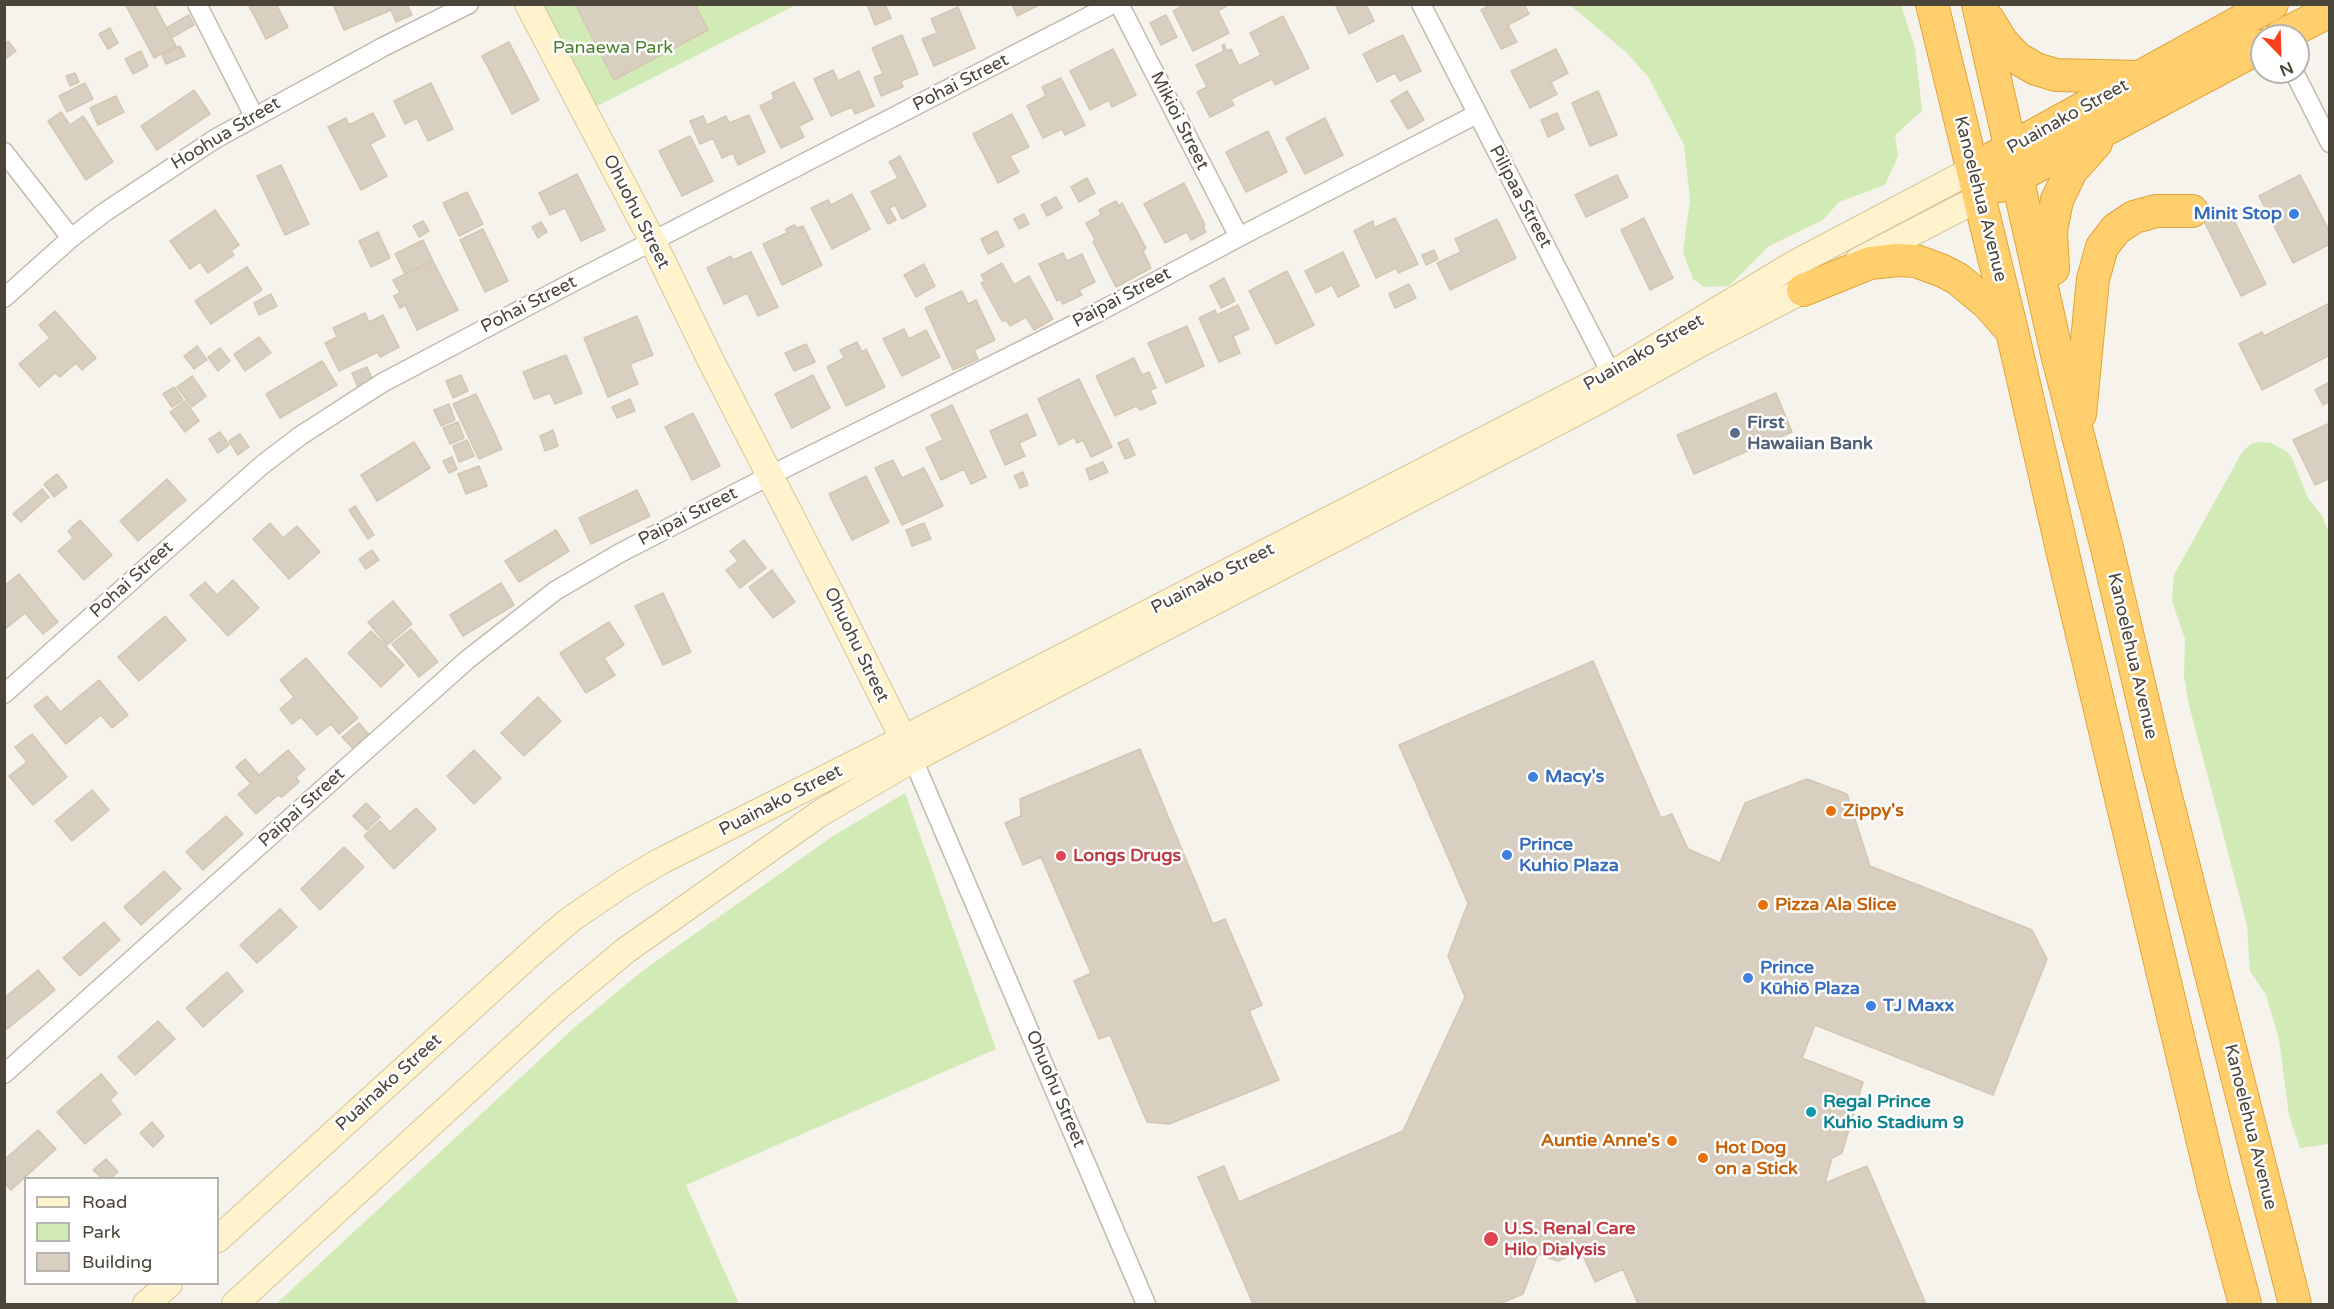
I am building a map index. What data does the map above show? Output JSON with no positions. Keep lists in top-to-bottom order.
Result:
{
  "streets": {
    "highway": ["Puainako Street", "Kanoelehua Avenue"],
    "street": [
      "Pohai Street",
      "Mikioi Street",
      "Hoohua Street",
      "Pilipaa Street",
      "Ohuohu Street",
      "Paipai Street"
    ]
  },
  "crossings": [
    ["Pohai Street", "Ohuohu Street"],
    ["Puainako Street", "Pilipaa Street"],
    ["Puainako Street", "Kanoelehua Avenue"],
    ["Puainako Street", "Ohuohu Street"],
    ["Mikioi Street", "Paipai Street"],
    ["Pilipaa Street", "Paipai Street"],
    ["Ohuohu Street", "Paipai Street"]
  ],
  "parks": ["Panaewa Park"],
  "places": [
    "Minit Stop",
    "First Hawaiian Bank",
    "Macy's",
    "Zippy's",
    "Prince Kuhio Plaza",
    "Longs Drugs",
    "Pizza Ala Slice",
    "Prince Kūhiō Plaza",
    "TJ Maxx",
    "Regal Prince Kuhio Stadium 9",
    "Auntie Anne's",
    "Hot Dog on a Stick",
    "U.S. Renal Care Hilo Dialysis"
  ],
  "legend": ["Road", "Park", "Building"],
  "north": "bottom right"
}
